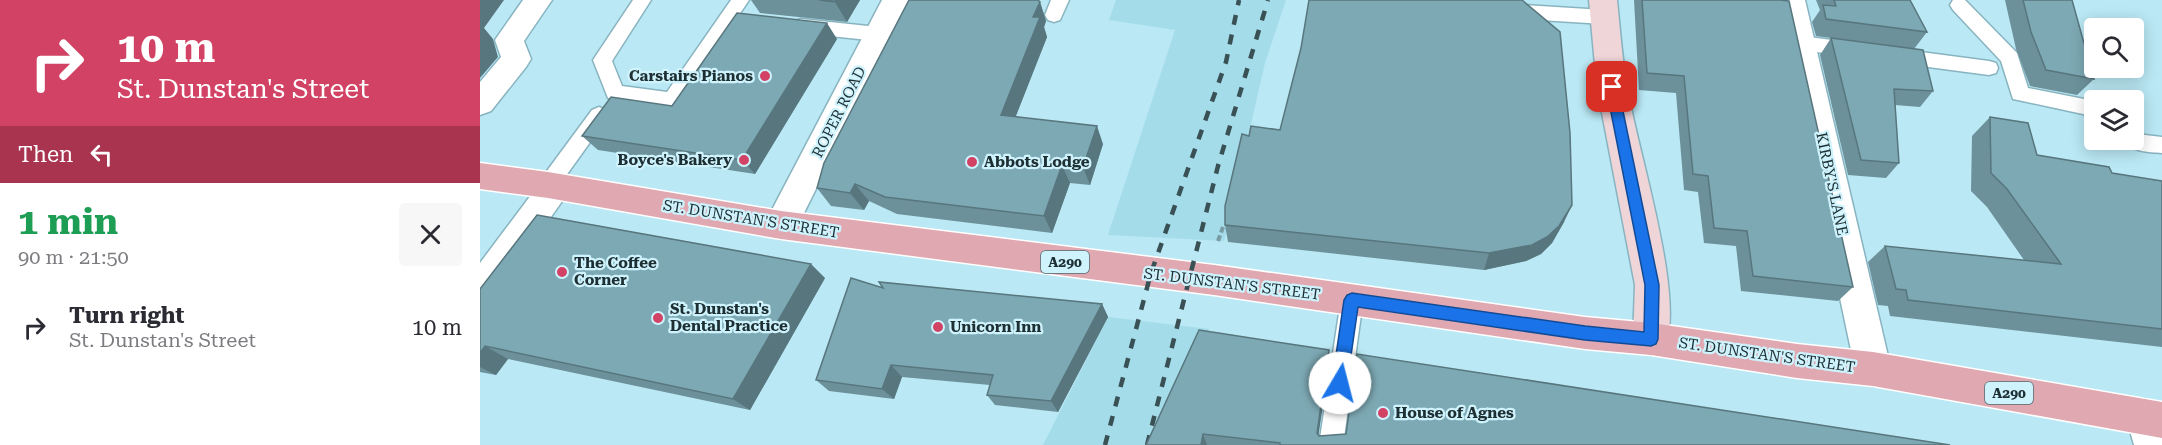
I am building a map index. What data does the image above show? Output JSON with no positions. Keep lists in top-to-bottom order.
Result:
{
  "streets": {
    "main road": ["ST. DUNSTAN'S STREET", "A290"],
    "street": ["ROPER ROAD", "KIRBY'S LANE"]
  },
  "crossings": [
    ["ROPER ROAD", "ST. DUNSTAN'S STREET"],
    ["KIRBY'S LANE", "ST. DUNSTAN'S STREET"]
  ],
  "places": [
    "Carstairs Pianos",
    "Boyce's Bakery",
    "Abbots Lodge",
    "The Coffee Corner",
    "St. Dunstan's Dental Practice",
    "Unicorn Inn",
    "House of Agnes"
  ],
  "page": {
    "turn": ["10 m", "St. Dunstan's Street"],
    "then": "Then",
    "heading": ["1 min", "90 m · 21:50"],
    "list": [
      {
        "name": "Turn right",
        "note": "St. Dunstan's Street",
        "value": "10 m"
      }
    ]
  }
}
